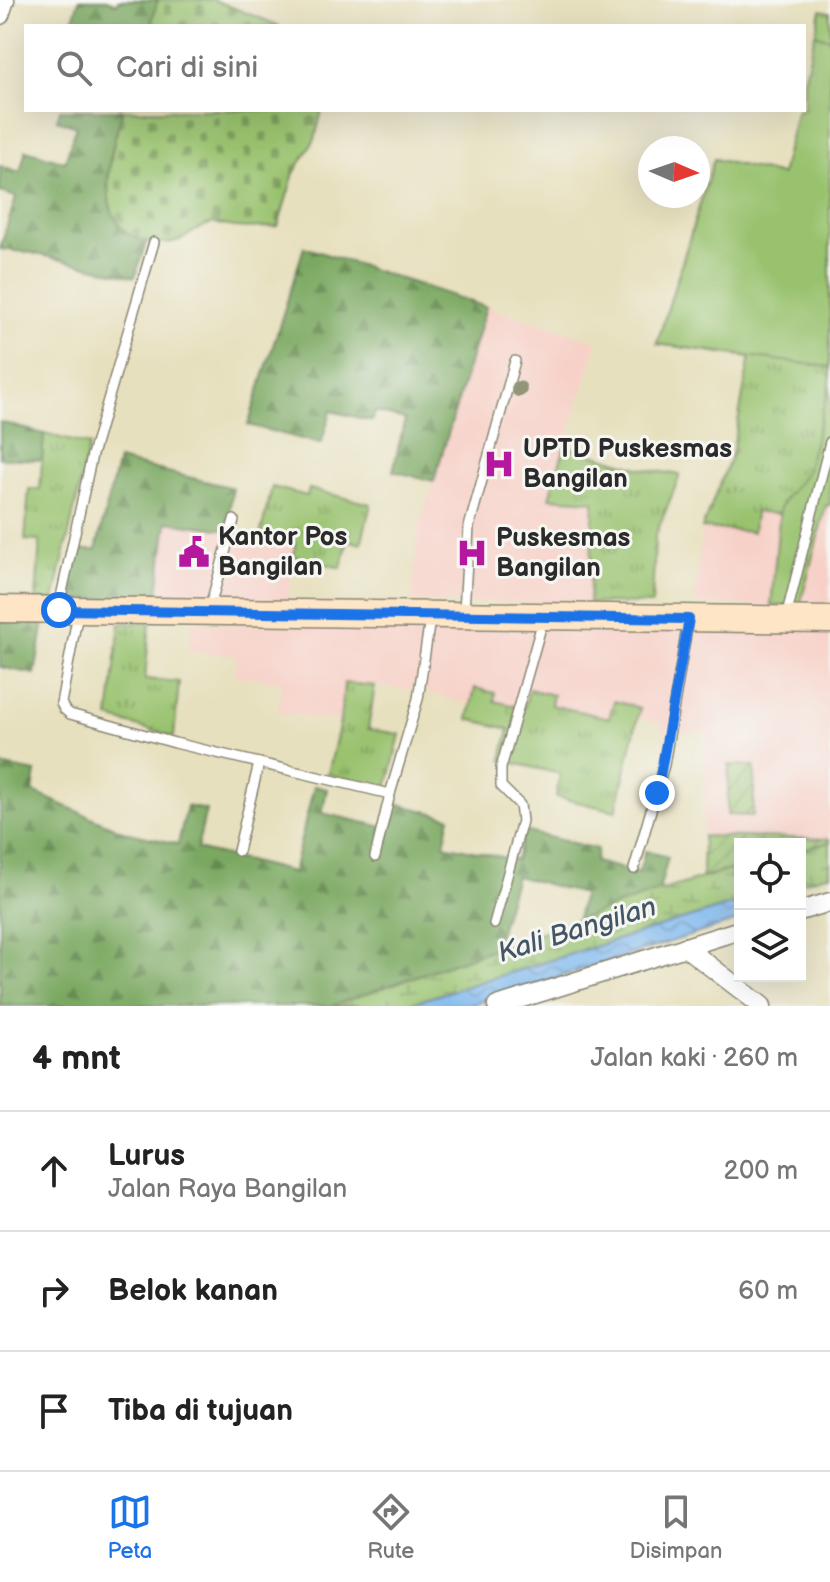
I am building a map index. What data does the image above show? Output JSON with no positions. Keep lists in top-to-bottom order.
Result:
{
  "water": ["Kali Bangilan"],
  "places": {
    "hospital": ["UPTD Puskesmas Bangilan", "Puskesmas Bangilan"],
    "public building": ["Kantor Pos Bangilan"]
  },
  "north": "right",
  "page": {
    "search": "Cari di sini",
    "heading": ["4 mnt", "Jalan kaki · 260 m"],
    "list": [
      ["Lurus", "Jalan Raya Bangilan", "200 m"],
      ["Belok kanan", "60 m"],
      "Tiba di tujuan"
    ],
    "nav": ["Peta", "Rute", "Disimpan"]
  }
}
